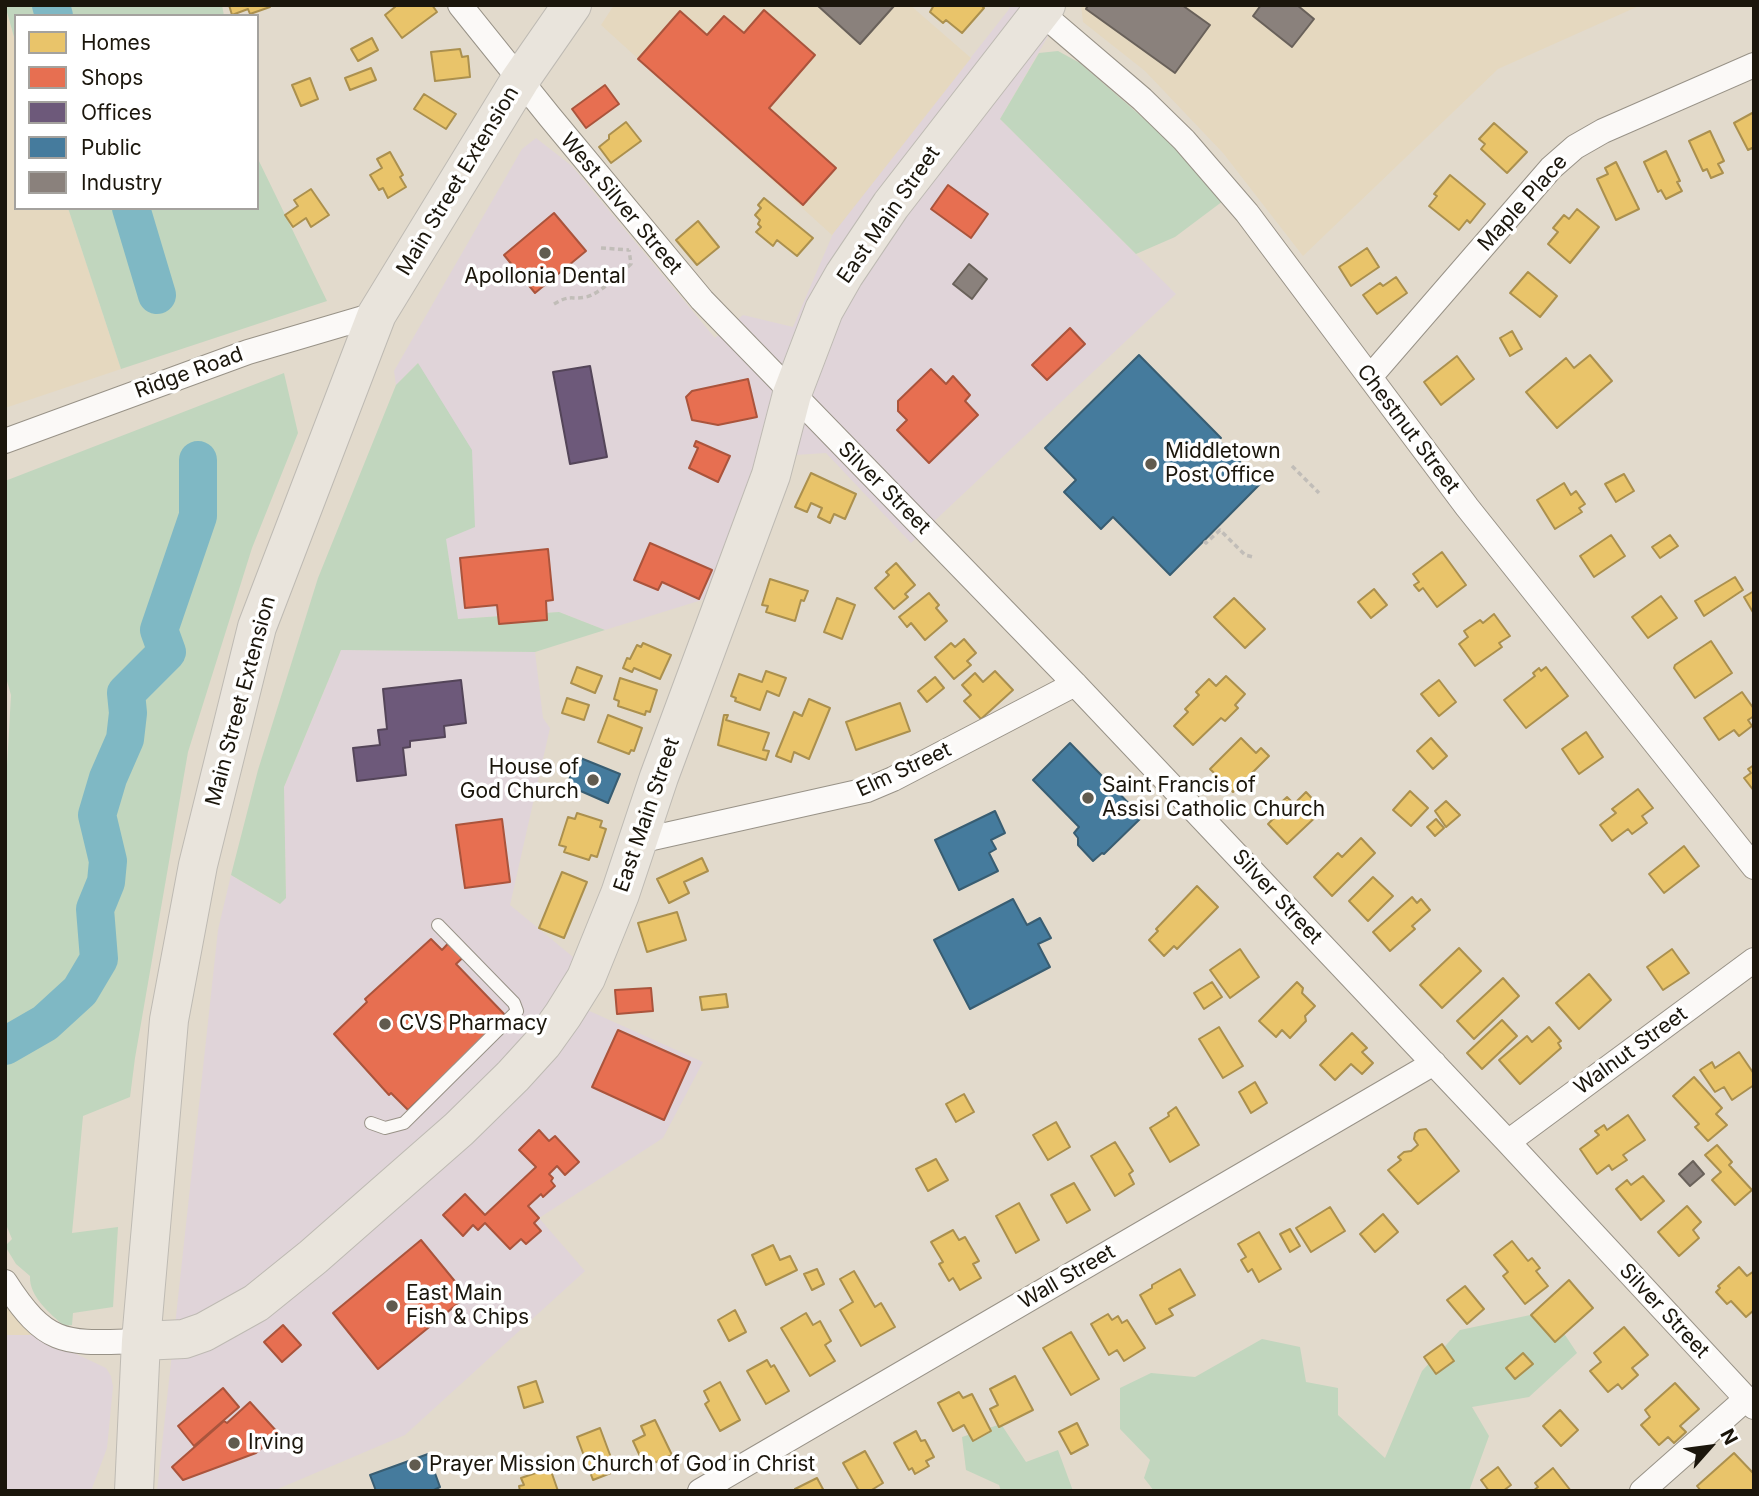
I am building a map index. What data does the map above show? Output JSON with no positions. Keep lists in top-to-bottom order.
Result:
{
  "streets": {
    "main road": ["Main Street Extension", "East Main Street"],
    "street": [
      "Maple Place",
      "West Silver Street",
      "Ridge Road",
      "Chestnut Street",
      "Silver Street",
      "Elm Street",
      "Walnut Street",
      "Wall Street"
    ]
  },
  "crossings": [
    ["Main Street Extension", "West Silver Street"],
    ["Main Street Extension", "East Main Street"],
    ["Main Street Extension", "Ridge Road"],
    ["Maple Place", "Chestnut Street"],
    ["West Silver Street", "East Main Street"],
    ["West Silver Street", "Silver Street"],
    ["East Main Street", "Chestnut Street"],
    ["East Main Street", "Silver Street"],
    ["East Main Street", "Elm Street"],
    ["Silver Street", "Elm Street"],
    ["Silver Street", "Walnut Street"],
    ["Silver Street", "Wall Street"]
  ],
  "places": [
    "Apollonia Dental",
    "Middletown Post Office",
    "House of God Church",
    "Saint Francis of Assisi Catholic Church",
    "CVS Pharmacy",
    "East Main Fish & Chips",
    "Irving",
    "Prayer Mission Church of God in Christ"
  ],
  "legend": [
    "Homes",
    "Shops",
    "Offices",
    "Public",
    "Industry"
  ],
  "north": "top right"
}
